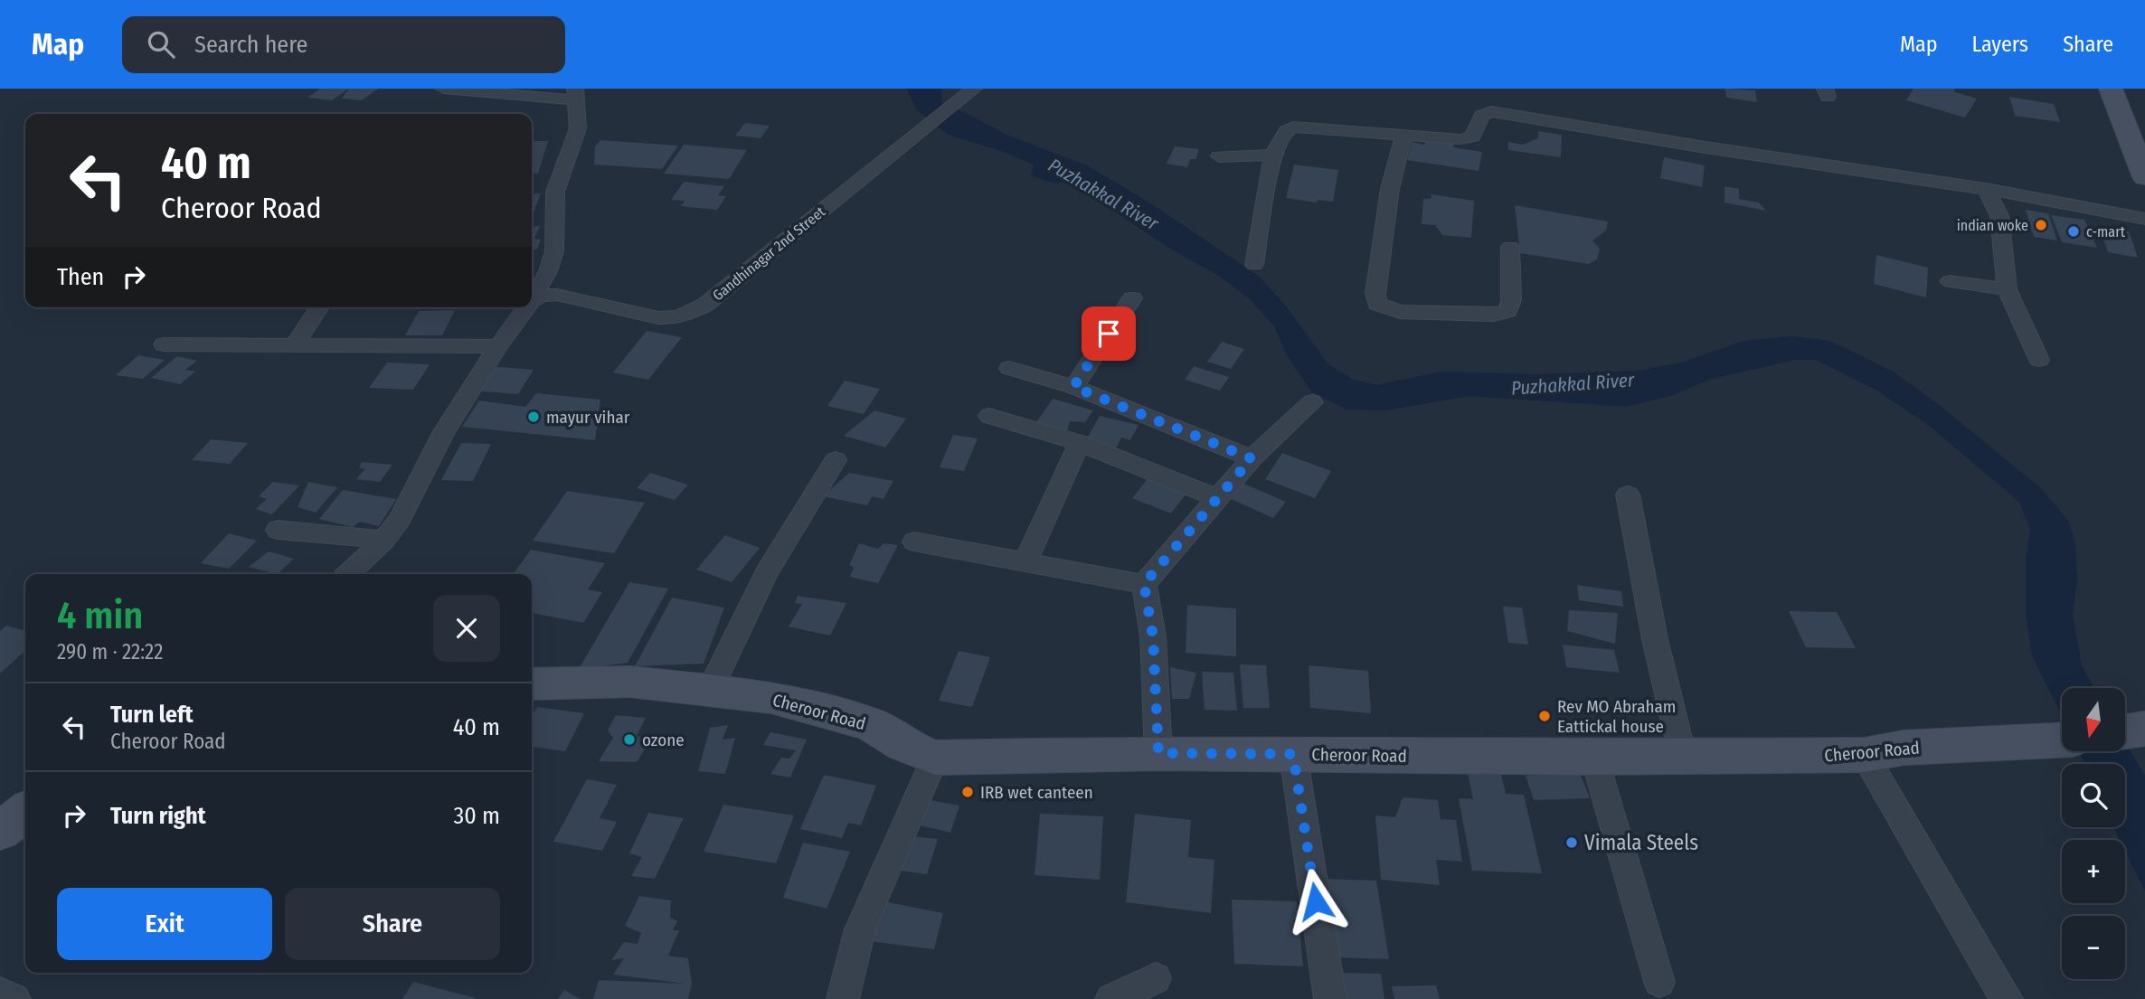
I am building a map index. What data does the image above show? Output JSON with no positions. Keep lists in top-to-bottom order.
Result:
{
  "streets": {
    "main road": ["Cheroor Road"],
    "street": ["Gandhinagar 2nd Street"]
  },
  "water": ["Puzhakkal River"],
  "places": [
    "indian woke",
    "c-mart",
    "mayur vihar",
    "Rev MO Abraham Eattickal house",
    "ozone",
    "IRB wet canteen",
    "Vimala Steels"
  ],
  "north": "bottom",
  "page": {
    "header": "Map",
    "search": "Search here",
    "nav": ["Map", "Layers", "Share"],
    "turn": ["40 m", "Cheroor Road"],
    "then": "Then",
    "heading": ["4 min", "290 m · 22:22"],
    "list": [
      {
        "name": "Turn left",
        "note": "Cheroor Road",
        "value": "40 m"
      },
      {
        "name": "Turn right",
        "value": "30 m"
      }
    ],
    "map_buttons": ["+", "−"],
    "buttons": ["Exit", "Share"]
  }
}
